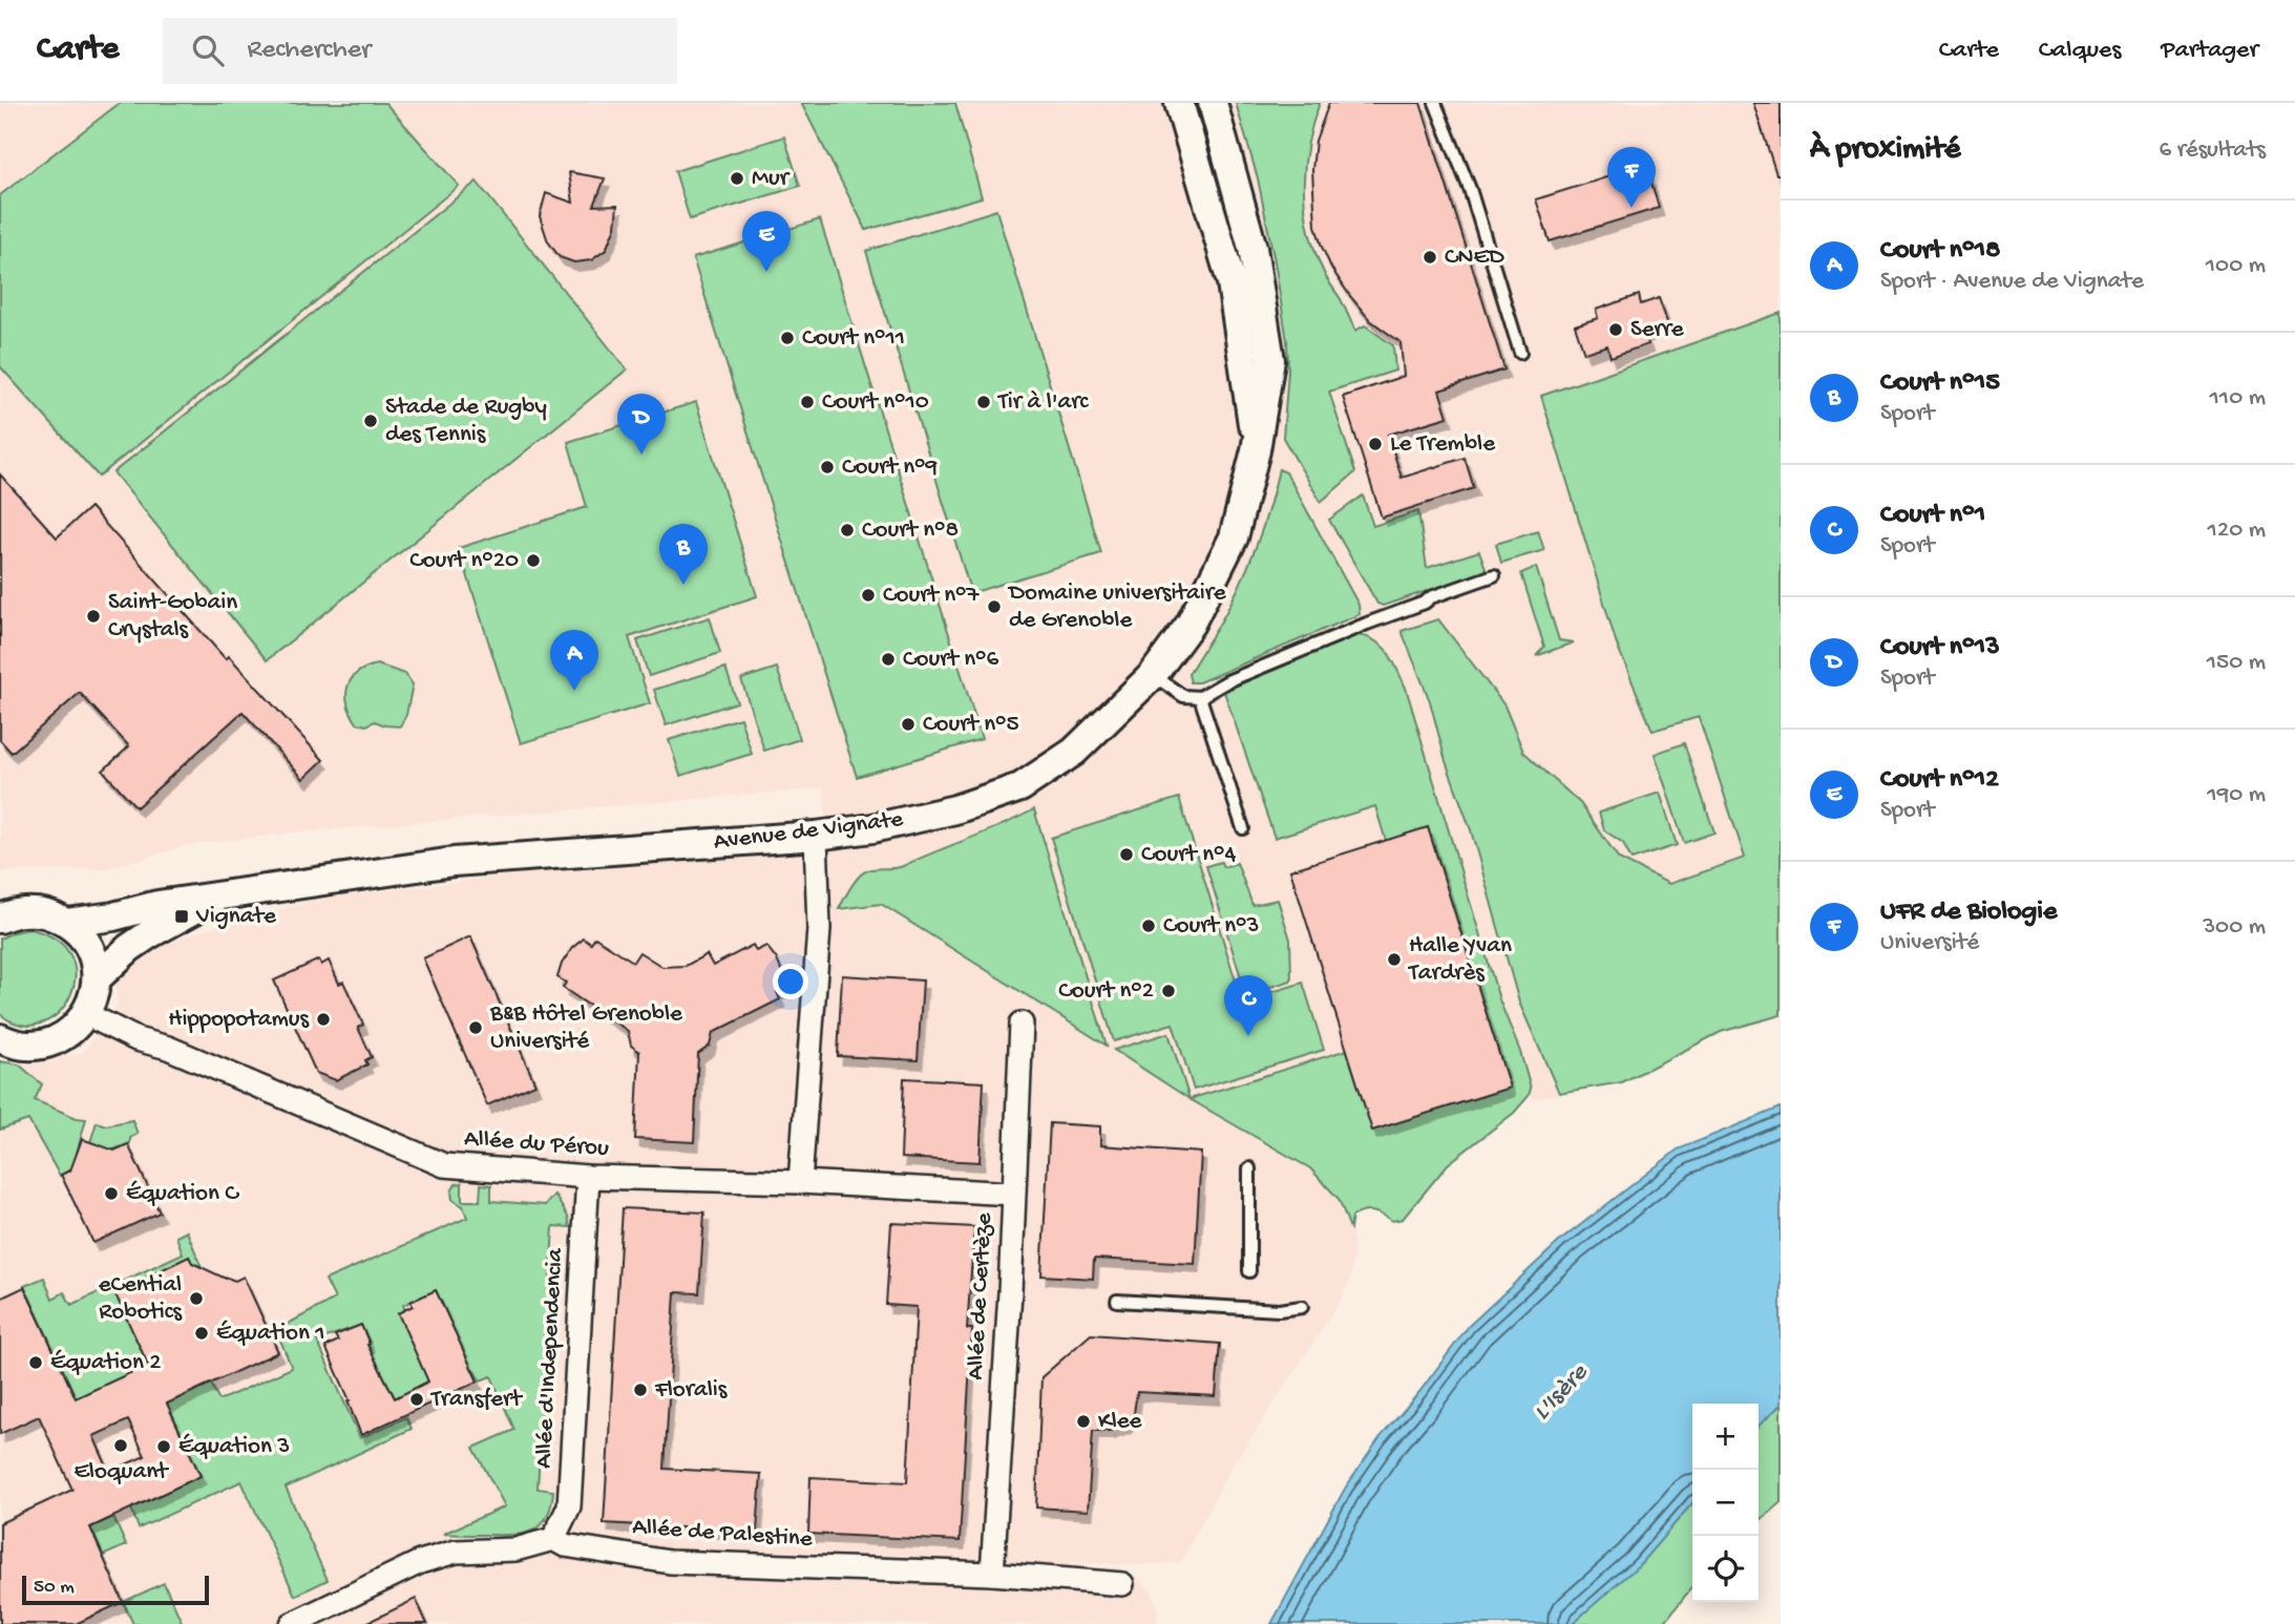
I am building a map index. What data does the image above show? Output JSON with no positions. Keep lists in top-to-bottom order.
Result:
{
  "streets": {
    "street": [
      "Avenue de Vignate",
      "Allée du Pérou",
      "Allée de Certèze",
      "Allée d'Independencia",
      "Allée de Palestine"
    ]
  },
  "crossings": [
    ["Allée du Pérou", "Allée de Certèze"],
    ["Allée du Pérou", "Allée d'Independencia"],
    ["Allée de Certèze", "Allée de Palestine"],
    ["Allée d'Independencia", "Allée de Palestine"]
  ],
  "water": ["L'Isère"],
  "places": {
    "other": [
      "Mur",
      "CNED",
      "Serre",
      "Court n°11",
      "Court n°10",
      "Tir à l'arc",
      "Stade de Rugby des Tennis",
      "Le Tremble",
      "Court n°9",
      "Court n°8",
      "Court n°20",
      "Court n°7",
      "Domaine universitaire de Grenoble",
      "Saint-Gobain Crystals",
      "Court n°6",
      "Court n°5",
      "Court n°4",
      "Court n°3",
      "Halle Yvan Tardrès",
      "Court n°2",
      "Hippopotamus",
      "B&B Hôtel Grenoble Université",
      "Équation C",
      "eCential Robotics",
      "Équation 1",
      "Équation 2",
      "Floralis",
      "Transfert",
      "Klee",
      "Eloquant",
      "Équation 3"
    ],
    "transit": ["Vignate"]
  },
  "scale_bar": "50 m",
  "page": {
    "header": "Carte",
    "search": "Rechercher",
    "nav": ["Carte", "Calques", "Partager"],
    "heading": ["À proximité", "6 résultats"],
    "pins": [
      "F",
      "E",
      "D",
      "B",
      "A",
      "C"
    ],
    "list": [
      {
        "mark": "A",
        "name": "Court n°18",
        "note": "Sport · Avenue de Vignate",
        "value": "100 m"
      },
      {
        "mark": "B",
        "name": "Court n°15",
        "note": "Sport",
        "value": "110 m"
      },
      {
        "mark": "C",
        "name": "Court n°1",
        "note": "Sport",
        "value": "120 m"
      },
      {
        "mark": "D",
        "name": "Court n°13",
        "note": "Sport",
        "value": "150 m"
      },
      {
        "mark": "E",
        "name": "Court n°12",
        "note": "Sport",
        "value": "190 m"
      },
      {
        "mark": "F",
        "name": "UFR de Biologie",
        "note": "Université",
        "value": "300 m"
      }
    ],
    "map_buttons": ["+", "−"],
    "scale": "50 m"
  }
}
